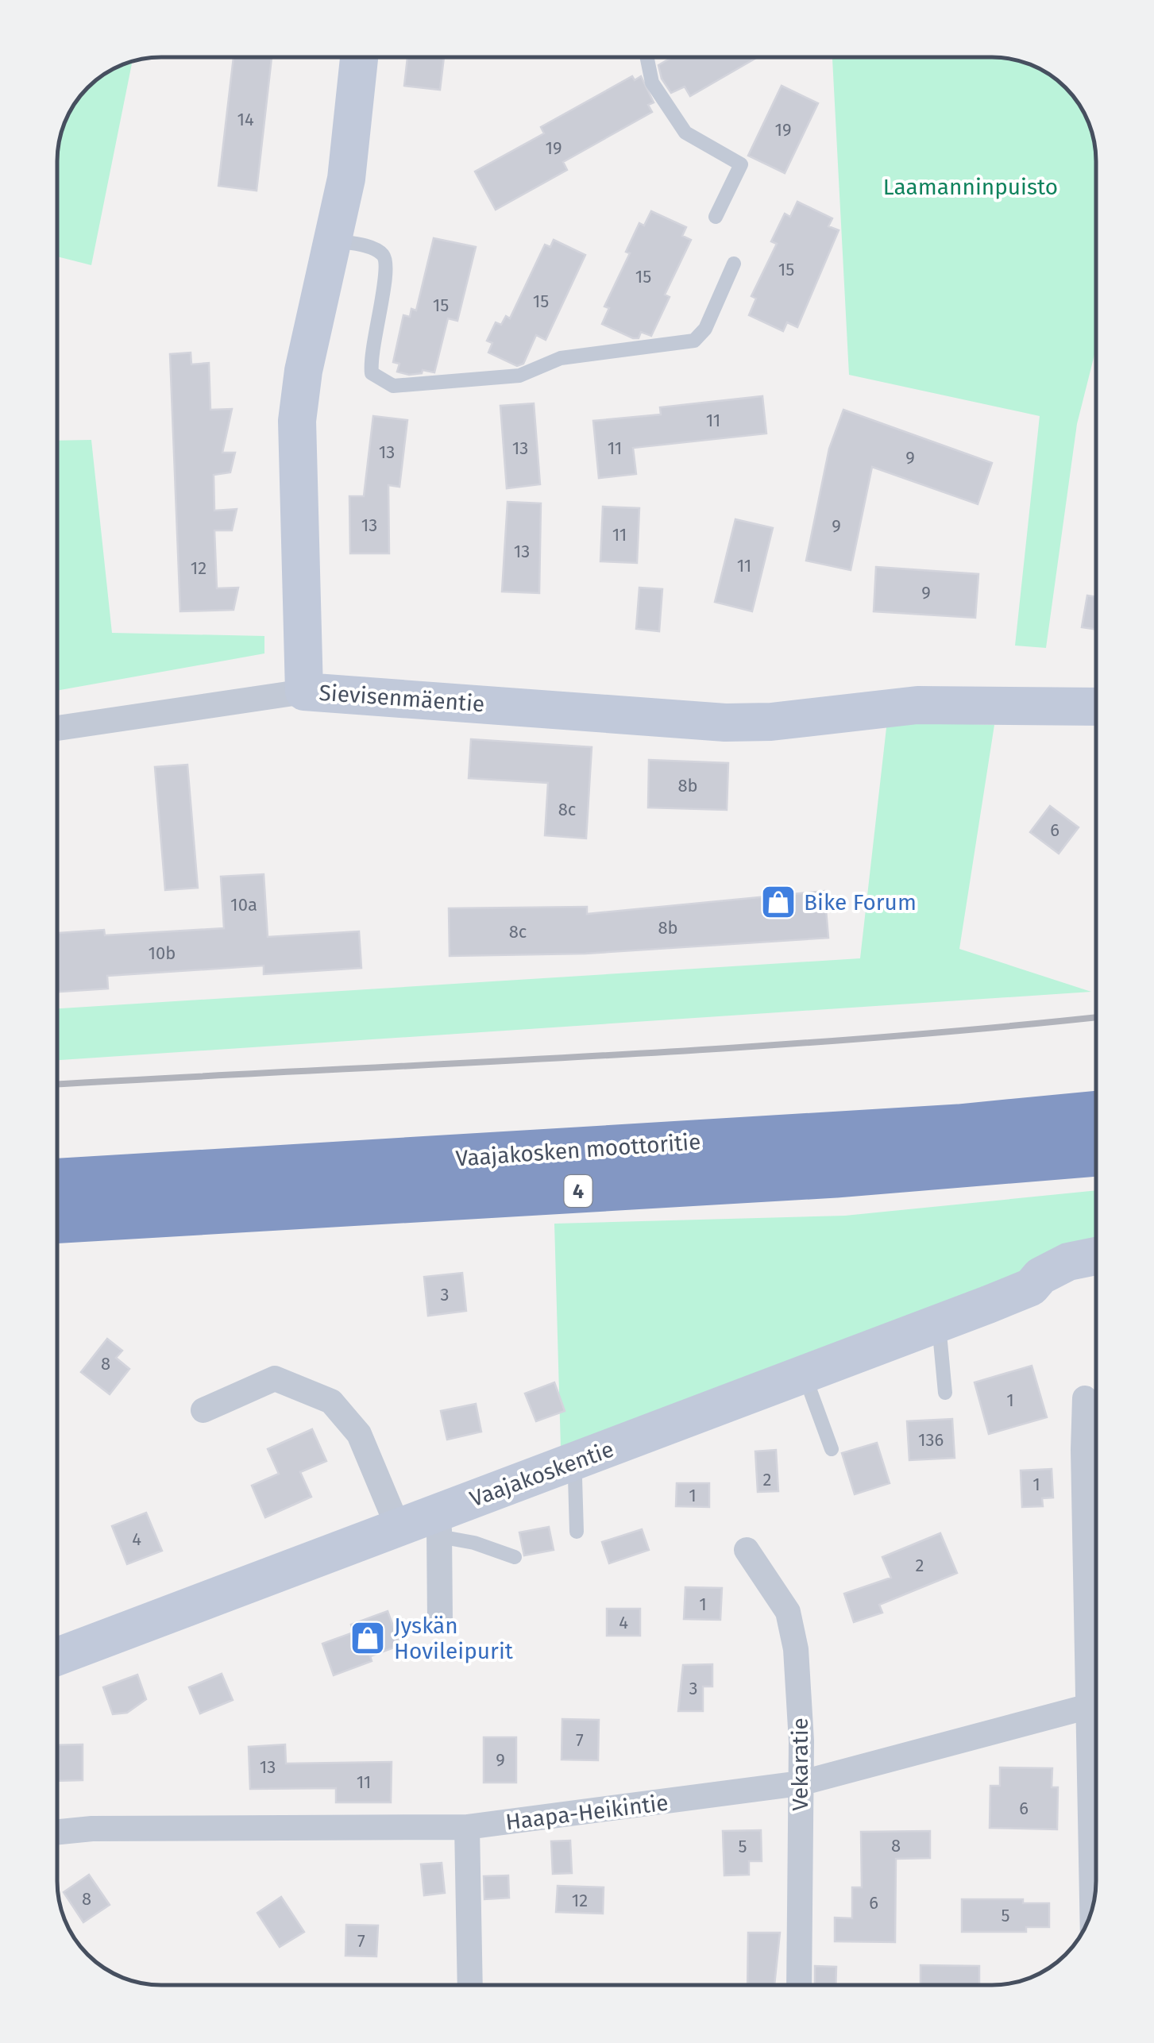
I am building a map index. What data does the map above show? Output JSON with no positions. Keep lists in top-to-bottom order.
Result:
{
  "streets": {
    "highway": ["Vaajakosken moottoritie", "4"],
    "street": [
      "Sievisenmäentie",
      "Vaajakoskentie",
      "Vekaratie",
      "Haapa-Heikintie"
    ]
  },
  "crossings": [
    ["Vekaratie", "Haapa-Heikintie"]
  ],
  "parks": ["Laamanninpuisto"],
  "places": {
    "shop": ["Bike Forum", "Jyskän Hovileipurit"]
  },
  "house_numbers": [
    "14",
    "19",
    "19",
    "15",
    "15",
    "15",
    "15",
    "11",
    "13",
    "11",
    "13",
    "9",
    "13",
    "9",
    "11",
    "13",
    "11",
    "12",
    "9",
    "8b",
    "8c",
    "6",
    "10a",
    "8b",
    "8c",
    "10b",
    "3",
    "8",
    "1",
    "136",
    "2",
    "1",
    "1",
    "4",
    "2",
    "1",
    "4",
    "3",
    "7",
    "9",
    "13",
    "11",
    "6",
    "8",
    "5",
    "8",
    "12",
    "6",
    "5",
    "7"
  ]
}
